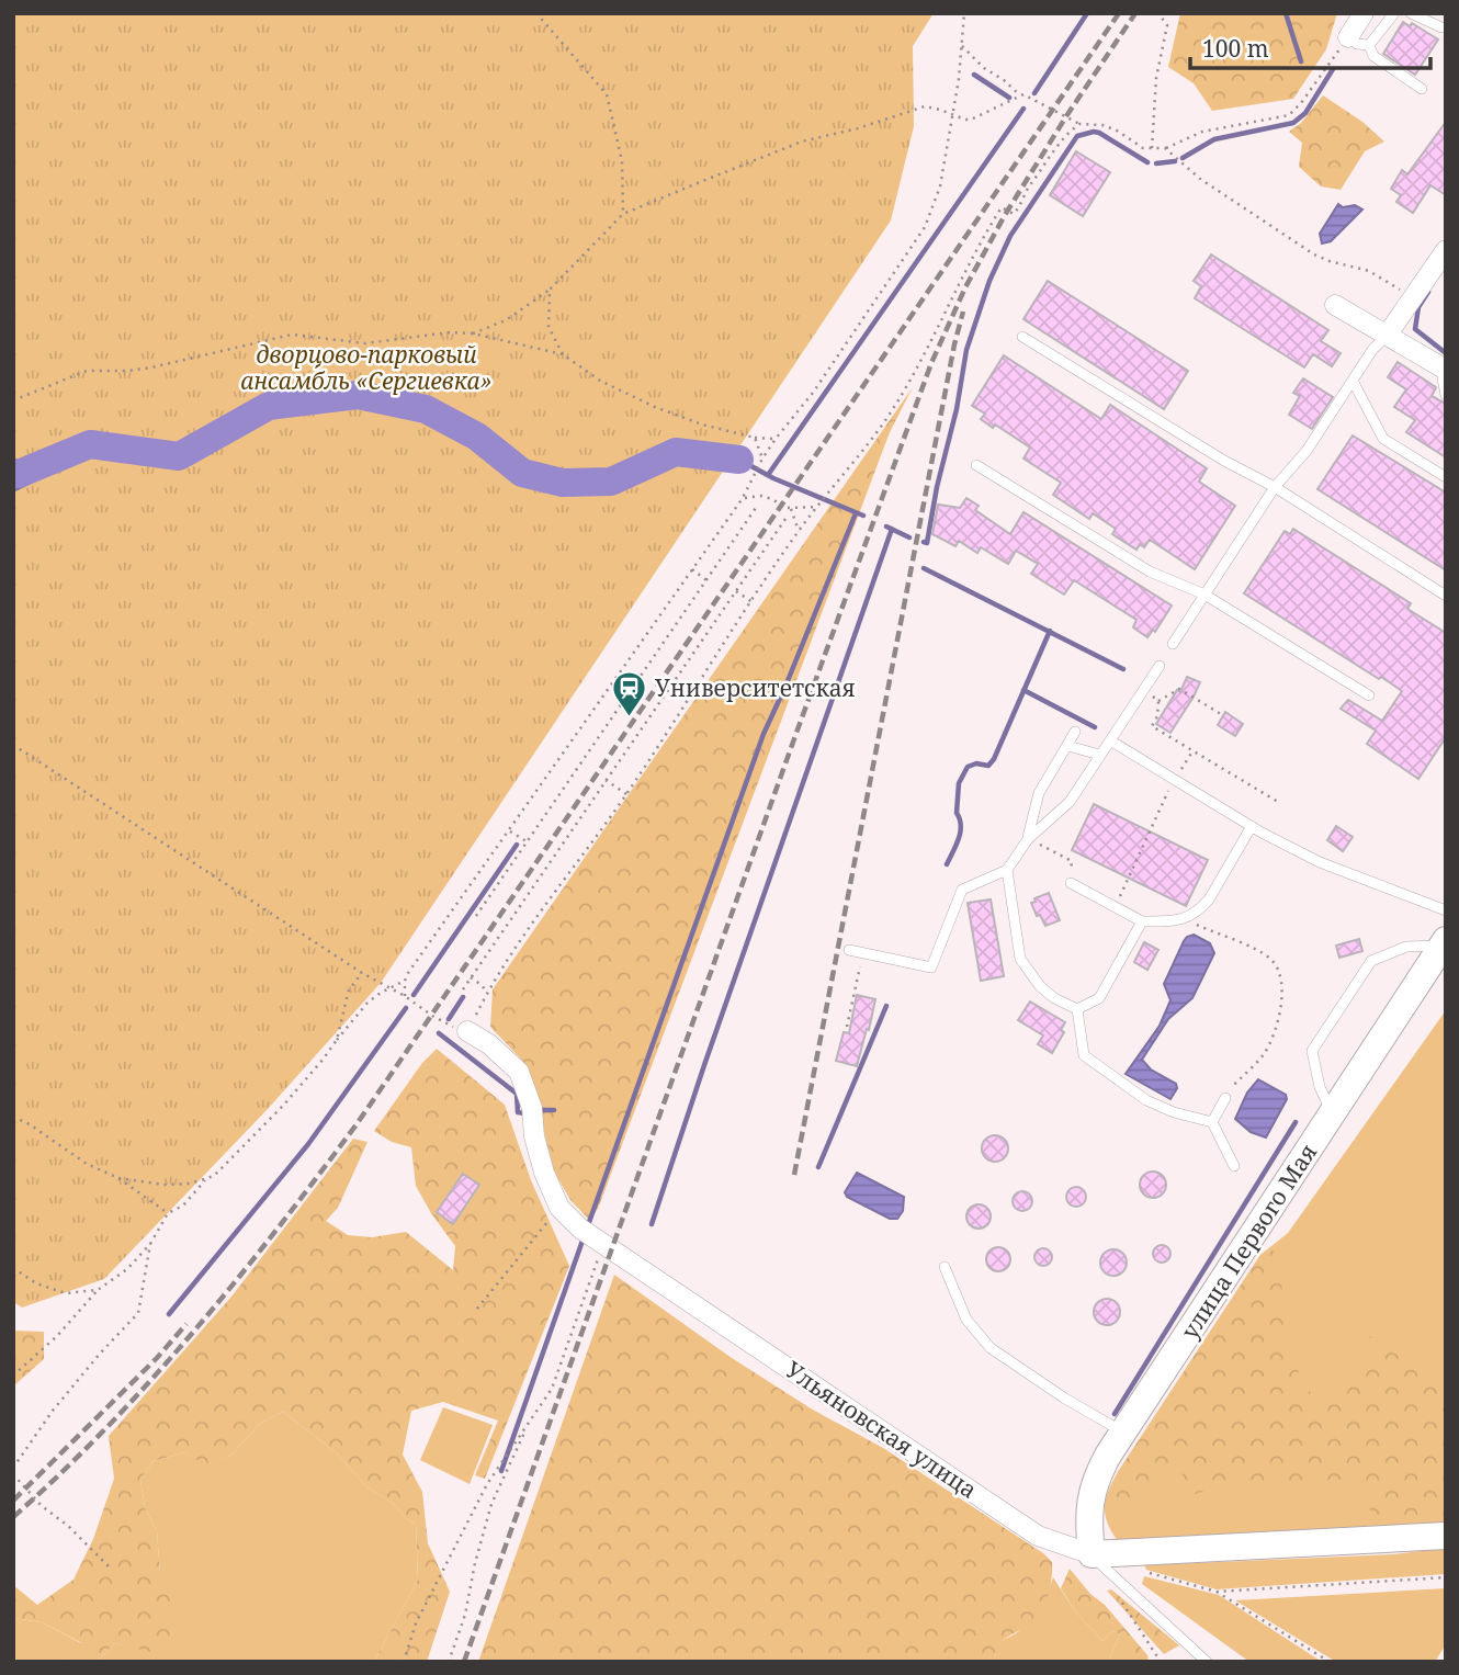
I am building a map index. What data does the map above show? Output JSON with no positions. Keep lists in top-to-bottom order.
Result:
{
  "streets": {
    "street": ["улица Первого Мая", "Ульяновская улица"]
  },
  "crossings": [
    ["улица Первого Мая", "Ульяновская улица"]
  ],
  "parks": ["дворцово-парковый ансамбль «Сергиевка»"],
  "places": {
    "station": ["Университетская"]
  },
  "scale_bar": "100 m"
}
